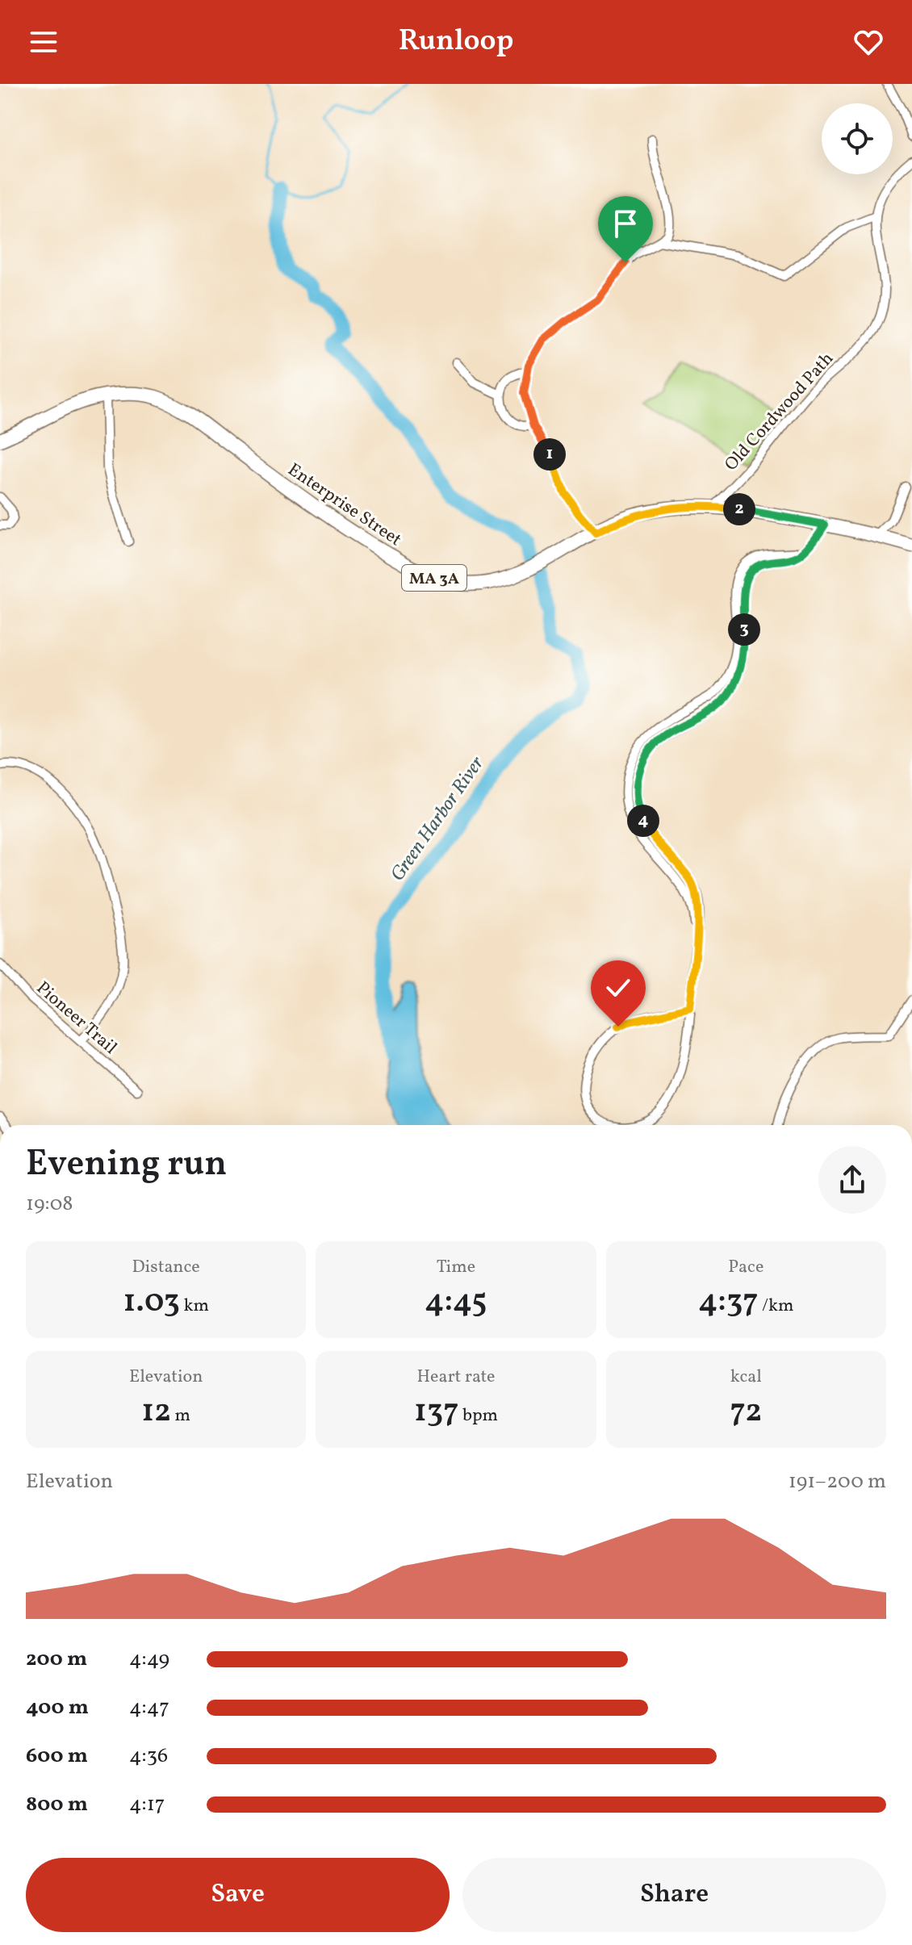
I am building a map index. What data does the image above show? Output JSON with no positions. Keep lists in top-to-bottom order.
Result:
{
  "streets": {
    "main road": ["Enterprise Street", "MA 3A"],
    "street": ["Old Cordwood Path", "Pioneer Trail"]
  },
  "crossings": [
    ["Old Cordwood Path", "Enterprise Street"]
  ],
  "water": ["Green Harbor River"],
  "page": {
    "header": "Runloop",
    "pins": [
      "1",
      "2",
      "3",
      "4"
    ],
    "heading": ["Evening run", "19:08"],
    "stats": [
      ["Distance", "1.03 km"],
      ["Time", "4:45"],
      ["Pace", "4:37 /km"],
      ["Elevation", "12 m"],
      ["Heart rate", "137 bpm"],
      ["kcal", "72"]
    ],
    "chart": ["Elevation", "191–200 m"],
    "list": [
      {
        "name": "200 m",
        "note": "4:49"
      },
      {
        "name": "400 m",
        "note": "4:47"
      },
      {
        "name": "600 m",
        "note": "4:36"
      },
      {
        "name": "800 m",
        "note": "4:17"
      }
    ],
    "buttons": ["Save", "Share"]
  }
}
